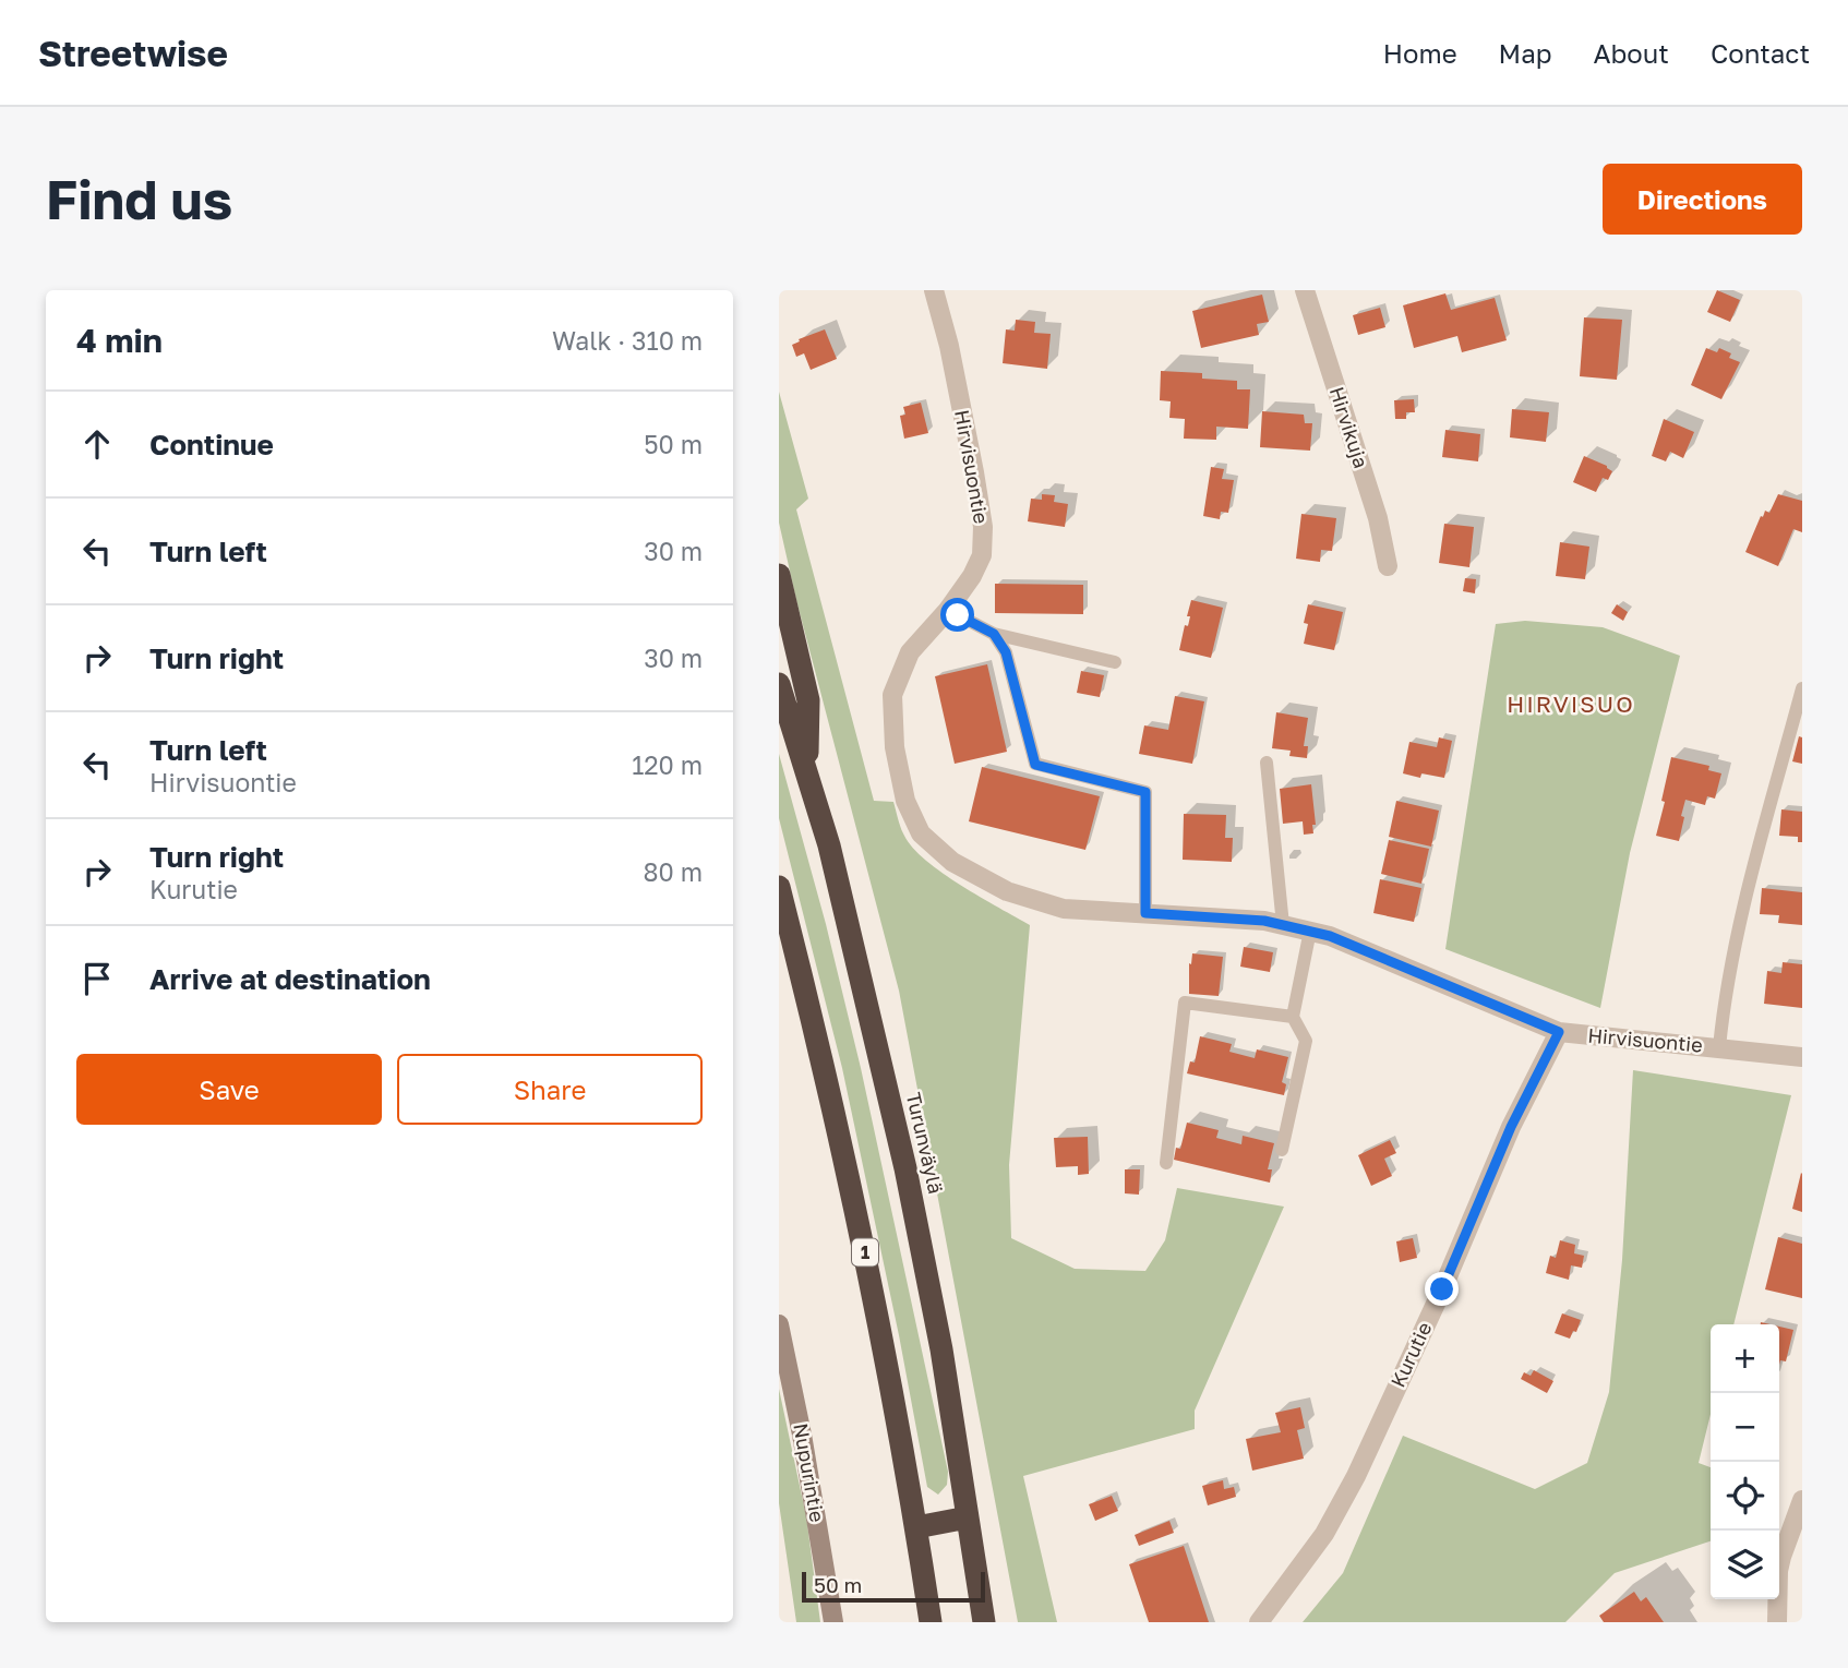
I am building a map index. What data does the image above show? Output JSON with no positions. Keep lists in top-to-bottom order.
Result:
{
  "streets": {
    "highway": ["Turunväylä", "1"],
    "main road": ["Nupurintie"],
    "street": ["Hirvikuja", "Hirvisuontie", "Kurutie"]
  },
  "crossings": [
    ["Hirvisuontie", "Kurutie"]
  ],
  "districts": ["HIRVISUO"],
  "scale_bar": "50 m",
  "page": {
    "header": "Streetwise",
    "nav": [
      "Home",
      "Map",
      "About",
      "Contact"
    ],
    "buttons": [
      "Directions",
      ["Save", "Share"]
    ],
    "title": "Find us",
    "heading": ["4 min", "Walk · 310 m"],
    "list": [
      ["Continue", "50 m"],
      ["Turn left", "30 m"],
      ["Turn right", "30 m"],
      ["Turn left", "Hirvisuontie", "120 m"],
      ["Turn right", "Kurutie", "80 m"],
      "Arrive at destination"
    ],
    "map_buttons": ["+", "−"],
    "scale": "50 m"
  }
}
